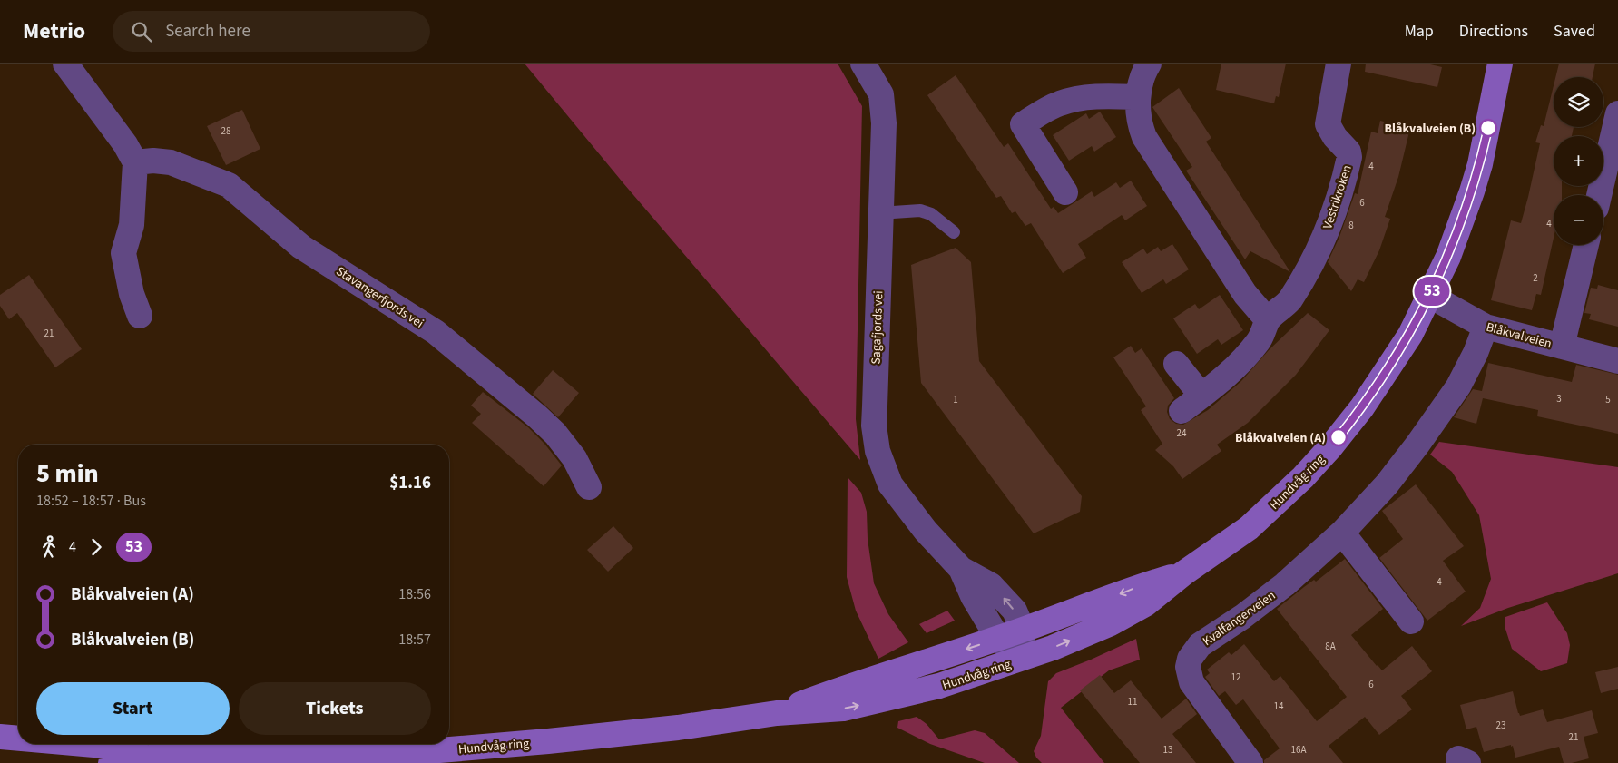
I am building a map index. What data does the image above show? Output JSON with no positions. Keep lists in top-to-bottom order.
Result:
{
  "streets": {
    "main road": ["Hundvåg ring"],
    "street": [
      "Vestrikroken",
      "Stavangerfjords vei",
      "Sagafjords vei",
      "Blåkvalveien",
      "Kvalfangerveien"
    ]
  },
  "crossings": [
    ["Sagafjords vei", "Hundvåg ring"],
    ["Blåkvalveien", "Hundvåg ring"],
    ["Blåkvalveien", "Kvalfangerveien"]
  ],
  "places": ["Blåkvalveien (B)", "Blåkvalveien (A)"],
  "lines": ["bus line 53"],
  "house_numbers": [
    "28",
    "4",
    "6",
    "4",
    "8",
    "2",
    "21",
    "3",
    "1",
    "5",
    "24",
    "4",
    "8A",
    "12",
    "6",
    "11",
    "14",
    "23",
    "21",
    "13",
    "16A"
  ],
  "page": {
    "header": "Metrio",
    "search": "Search here",
    "nav": ["Map", "Directions", "Saved"],
    "on_map": "53",
    "map_buttons": ["+", "−"],
    "heading": ["5 min", "18:52 – 18:57 · Bus", "$1.16"],
    "legs": ["4", "53"],
    "list": [
      {
        "name": "Blåkvalveien (A)",
        "value": "18:56"
      },
      {
        "name": "Blåkvalveien (B)",
        "value": "18:57"
      }
    ],
    "buttons": ["Start", "Tickets"]
  }
}
